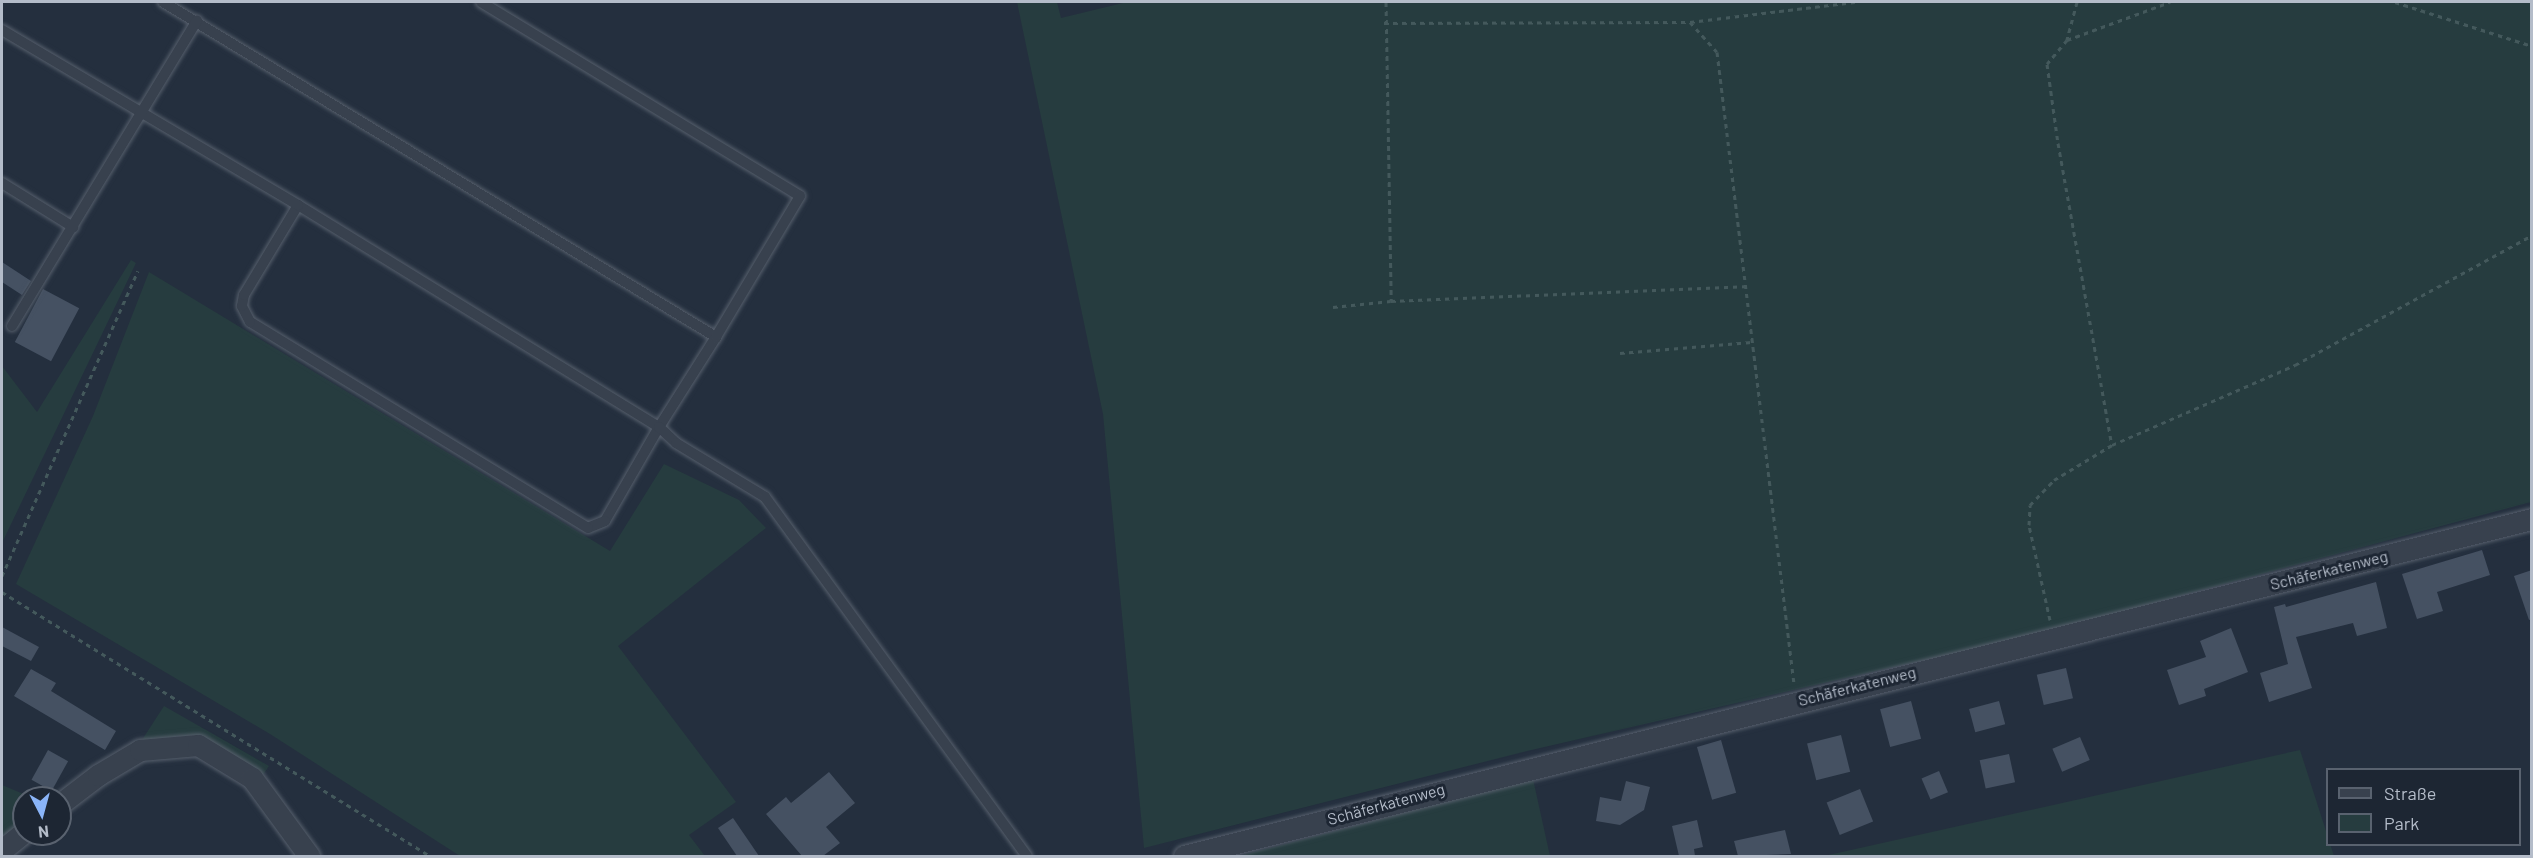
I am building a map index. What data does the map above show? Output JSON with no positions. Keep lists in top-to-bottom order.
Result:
{
  "streets": {
    "street": ["Schäferkatenweg"]
  },
  "legend": ["Straße", "Park"],
  "north": "bottom"
}
